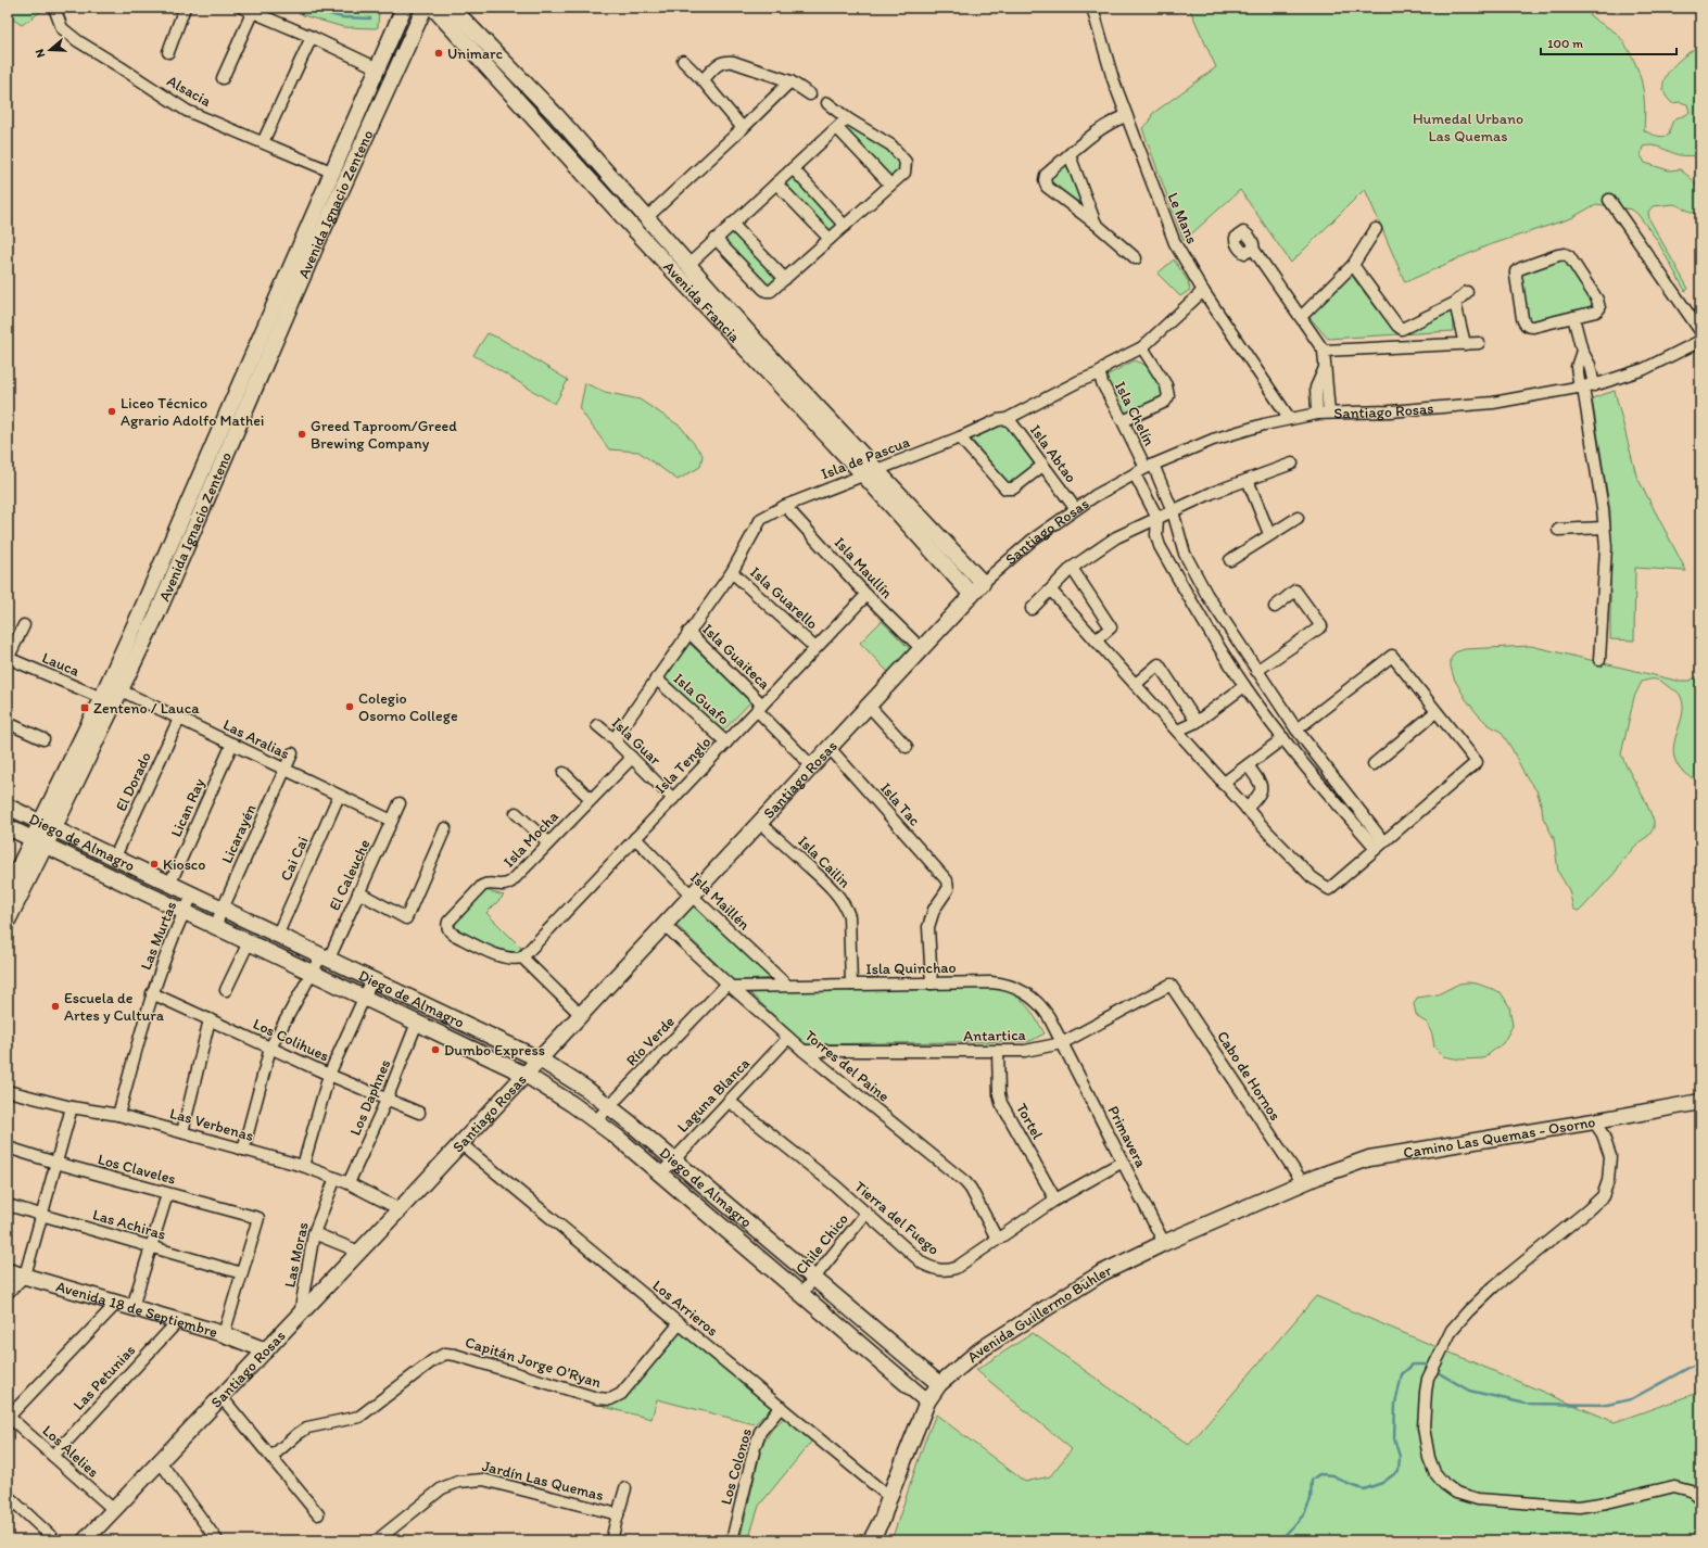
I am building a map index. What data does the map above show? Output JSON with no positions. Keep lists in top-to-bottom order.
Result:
{
  "streets": {
    "main road": [
      "Avenida Ignacio Zenteno",
      "Avenida Francia",
      "Santiago Rosas",
      "Diego de Almagro",
      "Camino Las Quemas - Osorno",
      "Avenida 18 de Septiembre",
      "Avenida Guillermo Bühler"
    ],
    "street": [
      "Alsacia",
      "Le Mans",
      "Isla Chelín",
      "Isla Abtao",
      "Isla de Pascua",
      "Isla Maullín",
      "Isla Guarello",
      "Isla Guaiteca",
      "Lauca",
      "Isla Guafo",
      "Las Aralias",
      "Isla Guar",
      "Isla Tenglo",
      "El Dorado",
      "Isla Tac",
      "Lican Ray",
      "Licarayén",
      "Isla Mocha",
      "Cai Cai",
      "Isla Cailin",
      "El Caleuche",
      "Isla Maillén",
      "Las Murtas",
      "Isla Quinchao",
      "Antartica",
      "Los Colihues",
      "Río Verde",
      "Torres del Paine",
      "Cabo de Hornos",
      "Laguna Blanca",
      "Los Daphnes",
      "Tortel",
      "Las Verbenas",
      "Primavera",
      "Los Claveles",
      "Tierra del Fuego",
      "Las Achiras",
      "Chile Chico",
      "Las Moras",
      "Los Arrieros",
      "Capitán Jorge O'Ryan",
      "Las Petunias",
      "Los Alelies",
      "Los Colonos",
      "Jardín Las Quemas"
    ]
  },
  "crossings": [
    ["Alsacia", "Avenida Ignacio Zenteno"],
    ["Avenida Ignacio Zenteno", "Lauca"],
    ["Avenida Ignacio Zenteno", "Las Aralias"],
    ["Avenida Ignacio Zenteno", "Diego de Almagro"],
    ["Le Mans", "Santiago Rosas"],
    ["Le Mans", "Isla de Pascua"],
    ["Avenida Francia", "Santiago Rosas"],
    ["Avenida Francia", "Isla de Pascua"],
    ["Santiago Rosas", "Isla Chelín"],
    ["Santiago Rosas", "Isla Abtao"],
    ["Santiago Rosas", "Isla Maullín"],
    ["Santiago Rosas", "Isla Guaiteca"],
    ["Santiago Rosas", "Isla Tac"],
    ["Santiago Rosas", "Diego de Almagro"],
    ["Santiago Rosas", "Isla Cailin"],
    ["Santiago Rosas", "Isla Maillén"],
    ["Santiago Rosas", "Torres del Paine"],
    ["Santiago Rosas", "Las Verbenas"],
    ["Santiago Rosas", "Las Moras"],
    ["Santiago Rosas", "Los Arrieros"],
    ["Santiago Rosas", "Avenida 18 de Septiembre"],
    ["Santiago Rosas", "Los Alelies"],
    ["Isla Chelín", "Isla de Pascua"],
    ["Isla Abtao", "Isla de Pascua"],
    ["Isla de Pascua", "Isla Maullín"],
    ["Isla de Pascua", "Isla Guarello"],
    ["Isla de Pascua", "Isla Guaiteca"],
    ["Isla de Pascua", "Isla Guafo"],
    ["Isla de Pascua", "Isla Guar"],
    ["Isla Maullín", "Isla Tenglo"],
    ["Isla Guarello", "Isla Tenglo"],
    ["Isla Guaiteca", "Isla Tenglo"],
    ["Lauca", "Las Aralias"],
    ["Isla Guafo", "Isla Tenglo"],
    ["Las Aralias", "El Dorado"],
    ["Las Aralias", "Lican Ray"],
    ["Las Aralias", "Licarayén"],
    ["Las Aralias", "Cai Cai"],
    ["Las Aralias", "El Caleuche"],
    ["Isla Guar", "Isla Tenglo"],
    ["Isla Guar", "Isla Mocha"],
    ["Isla Tenglo", "Isla Mocha"],
    ["Isla Tenglo", "Isla Maillén"],
    ["El Dorado", "Diego de Almagro"],
    ["Isla Tac", "Isla Quinchao"],
    ["Lican Ray", "Diego de Almagro"],
    ["Licarayén", "Diego de Almagro"],
    ["Diego de Almagro", "Cai Cai"],
    ["Diego de Almagro", "El Caleuche"],
    ["Diego de Almagro", "Las Murtas"],
    ["Diego de Almagro", "Río Verde"],
    ["Diego de Almagro", "Laguna Blanca"],
    ["Diego de Almagro", "Los Daphnes"],
    ["Diego de Almagro", "Chile Chico"],
    ["Diego de Almagro", "Avenida Guillermo Bühler"],
    ["Isla Cailin", "Isla Quinchao"],
    ["El Caleuche", "Los Colihues"],
    ["El Caleuche", "Las Verbenas"],
    ["Isla Maillén", "Isla Quinchao"],
    ["Las Murtas", "Los Colihues"],
    ["Las Murtas", "Las Verbenas"],
    ["Isla Quinchao", "Antartica"],
    ["Isla Quinchao", "Río Verde"],
    ["Isla Quinchao", "Torres del Paine"],
    ["Isla Quinchao", "Primavera"],
    ["Antartica", "Torres del Paine"],
    ["Antartica", "Cabo de Hornos"],
    ["Antartica", "Tortel"],
    ["Antartica", "Primavera"],
    ["Los Colihues", "Los Daphnes"],
    ["Río Verde", "Torres del Paine"],
    ["Torres del Paine", "Laguna Blanca"],
    ["Torres del Paine", "Tierra del Fuego"],
    ["Cabo de Hornos", "Camino Las Quemas - Osorno"],
    ["Cabo de Hornos", "Avenida Guillermo Bühler"],
    ["Laguna Blanca", "Tierra del Fuego"],
    ["Los Daphnes", "Las Verbenas"],
    ["Tortel", "Tierra del Fuego"],
    ["Las Verbenas", "Las Moras"],
    ["Primavera", "Tierra del Fuego"],
    ["Primavera", "Avenida Guillermo Bühler"],
    ["Camino Las Quemas - Osorno", "Avenida Guillermo Bühler"],
    ["Los Claveles", "Las Achiras"],
    ["Tierra del Fuego", "Chile Chico"],
    ["Los Arrieros", "Avenida Guillermo Bühler"],
    ["Los Arrieros", "Capitán Jorge O'Ryan"],
    ["Los Arrieros", "Los Colonos"],
    ["Avenida 18 de Septiembre", "Las Petunias"],
    ["Las Petunias", "Los Alelies"]
  ],
  "parks": ["Humedal Urbano Las Quemas"],
  "places": {
    "other": [
      "Unimarc",
      "Liceo Técnico Agrario Adolfo Mathei",
      "Greed Taproom/Greed Brewing Company",
      "Colegio Osorno College",
      "Kiosco",
      "Escuela de Artes y Cultura",
      "Dumbo Express"
    ],
    "transit": ["Zenteno / Lauca"]
  },
  "scale_bar": "100 m",
  "north": "left"
}
